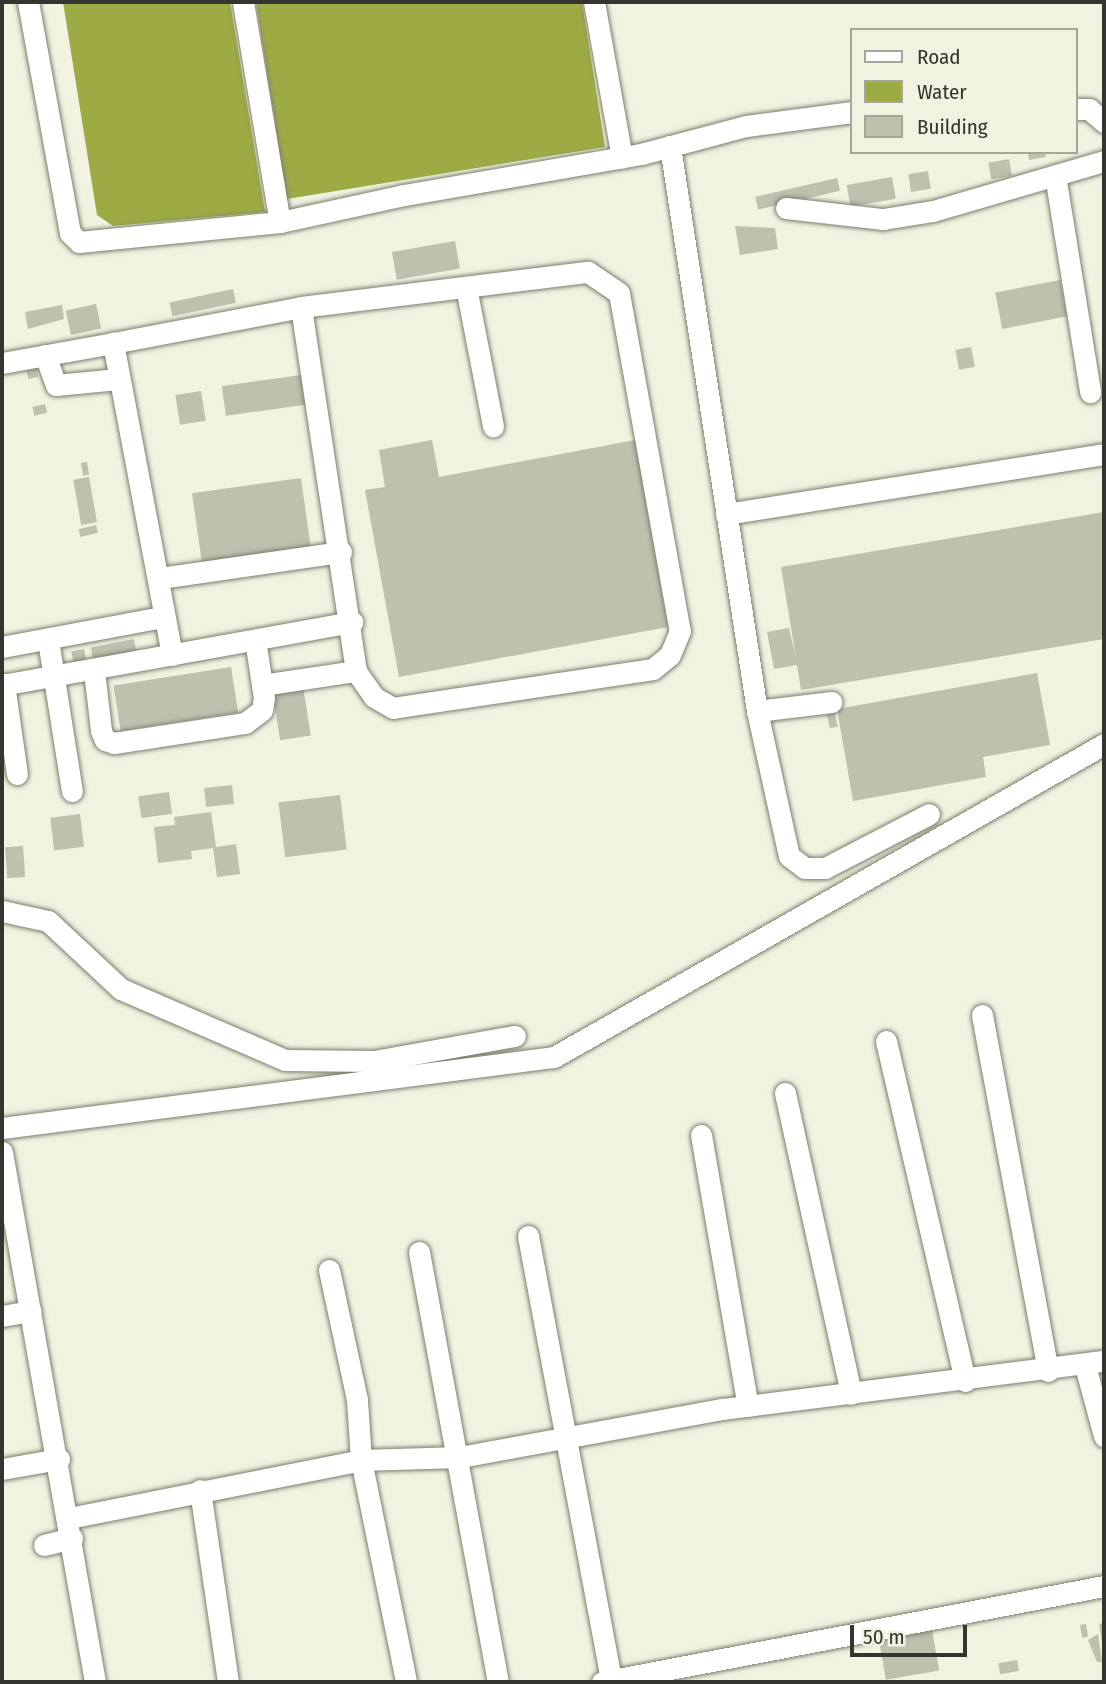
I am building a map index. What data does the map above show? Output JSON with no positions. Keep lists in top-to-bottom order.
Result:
{
  "legend": ["Road", "Water", "Building"],
  "scale_bar": "50 m"
}
